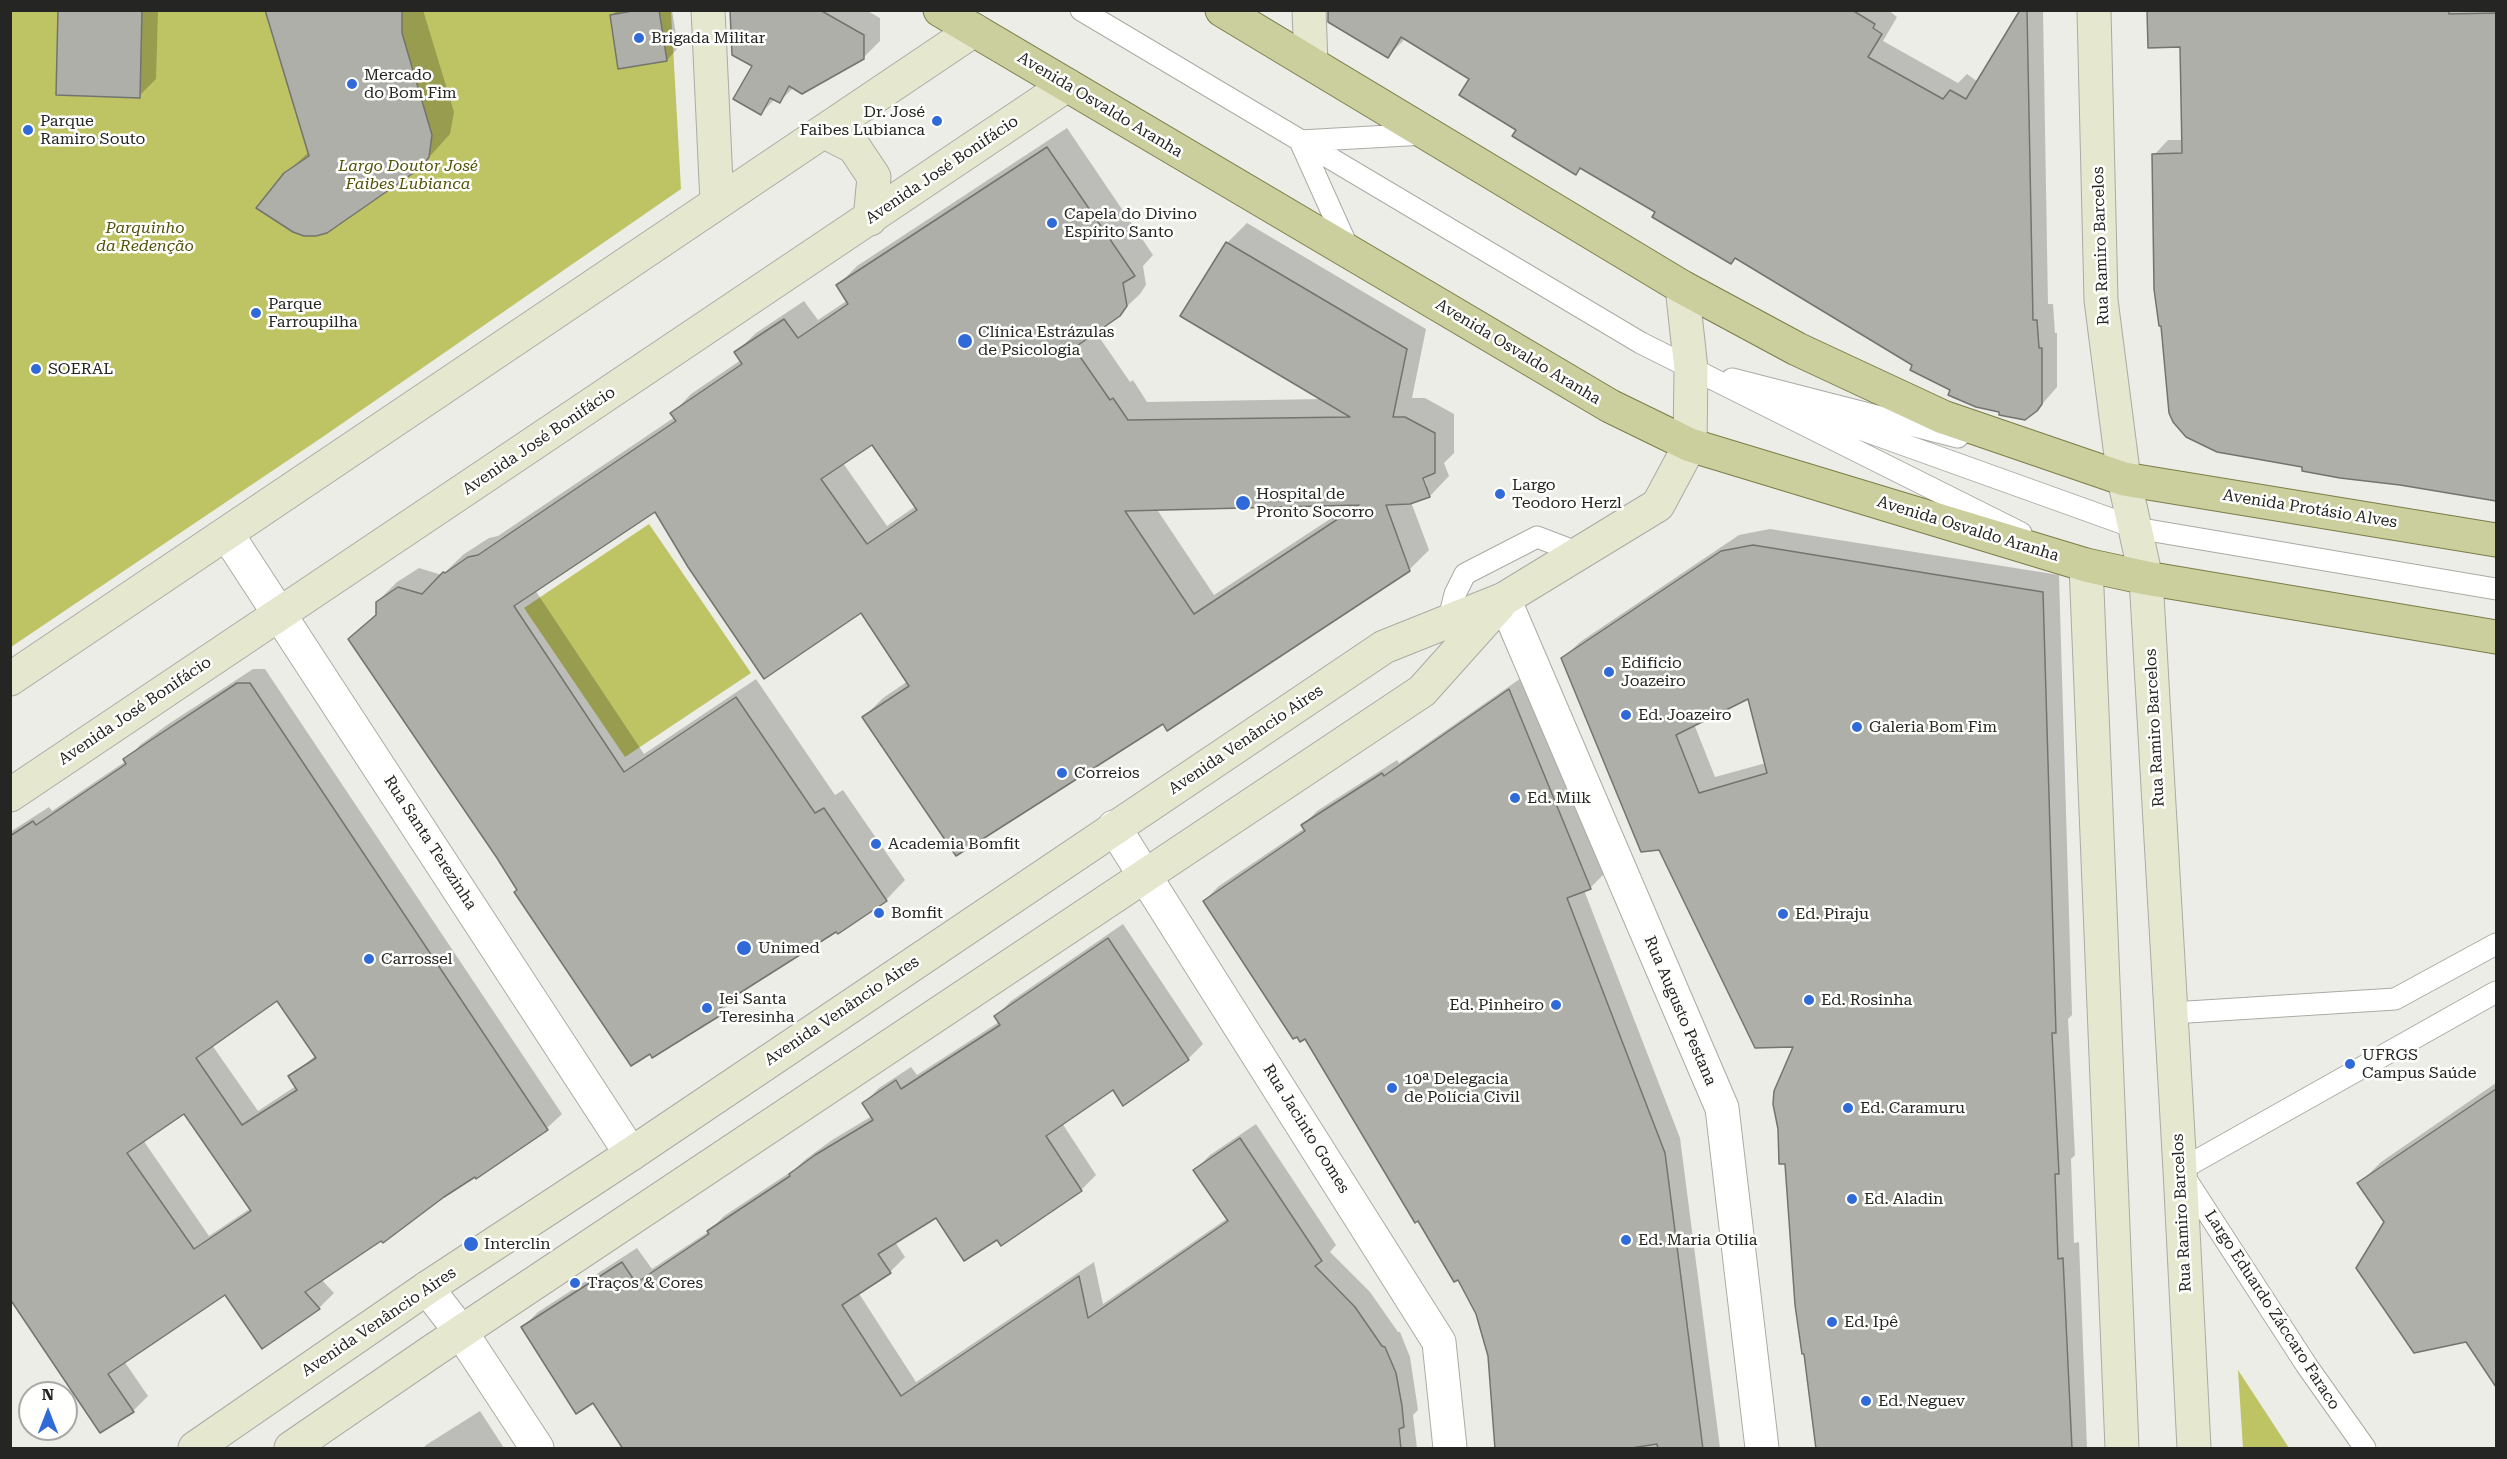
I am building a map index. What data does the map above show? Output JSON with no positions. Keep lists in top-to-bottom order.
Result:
{
  "streets": {
    "main road": [
      "Avenida Osvaldo Aranha",
      "Avenida José Bonifácio",
      "Rua Ramiro Barcelos",
      "Avenida Protásio Alves",
      "Avenida Venâncio Aires"
    ],
    "street": ["Rua Santa Terezinha", "Rua Augusto Pestana", "Rua Jacinto Gomes"],
    "lane": ["Largo Eduardo Záccaro Faraco"]
  },
  "crossings": [
    ["Avenida Osvaldo Aranha", "Avenida José Bonifácio"],
    ["Avenida Osvaldo Aranha", "Rua Ramiro Barcelos"],
    ["Avenida Osvaldo Aranha", "Avenida Venâncio Aires"],
    ["Avenida José Bonifácio", "Rua Santa Terezinha"],
    ["Rua Ramiro Barcelos", "Avenida Protásio Alves"],
    ["Rua Ramiro Barcelos", "Largo Eduardo Záccaro Faraco"],
    ["Avenida Venâncio Aires", "Rua Santa Terezinha"],
    ["Avenida Venâncio Aires", "Rua Augusto Pestana"],
    ["Avenida Venâncio Aires", "Rua Jacinto Gomes"]
  ],
  "parks": ["Largo Doutor José Faibes Lubianca", "Parquinho da Redenção"],
  "places": [
    "Brigada Militar",
    "Mercado do Bom Fim",
    "Dr. José Faibes Lubianca",
    "Parque Ramiro Souto",
    "Capela do Divino Espírito Santo",
    "Parque Farroupilha",
    "Clínica Estrázulas de Psicologia",
    "SOERAL",
    "Largo Teodoro Herzl",
    "Hospital de Pronto Socorro",
    "Edifício Joazeiro",
    "Ed. Joazeiro",
    "Galeria Bom Fim",
    "Correios",
    "Ed. Milk",
    "Academia Bomfit",
    "Bomfit",
    "Ed. Piraju",
    "Unimed",
    "Carrossel",
    "Ed. Rosinha",
    "Ed. Pinheiro",
    "Iei Santa Teresinha",
    "UFRGS Campus Saúde",
    "10ª Delegacia de Polícia Civil",
    "Ed. Caramuru",
    "Ed. Aladin",
    "Ed. Maria Otilia",
    "Interclin",
    "Traços & Cores",
    "Ed. Ipê",
    "Ed. Neguev"
  ],
  "north": "top"
}
